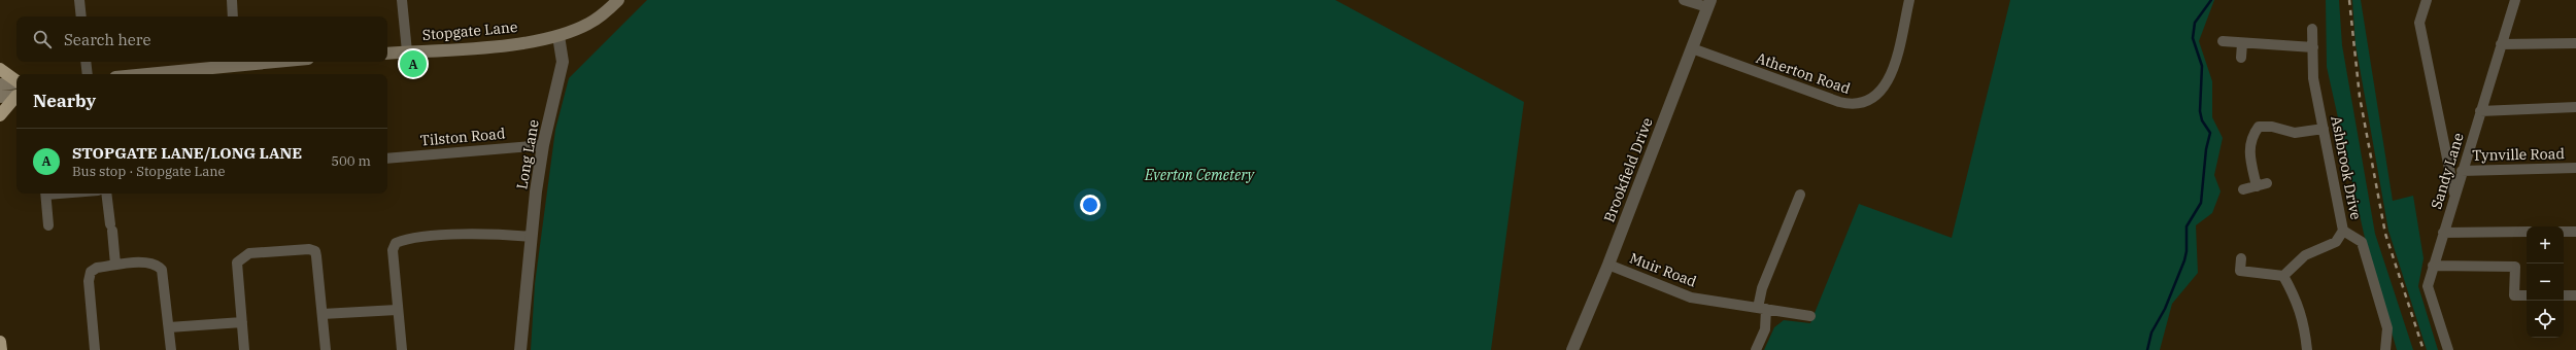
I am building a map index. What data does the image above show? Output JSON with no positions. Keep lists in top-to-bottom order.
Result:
{
  "streets": {
    "main road": ["Stopgate Lane"],
    "street": [
      "Atherton Road",
      "Tilston Road",
      "Long Lane",
      "Tynville Road",
      "Ashbrook Drive",
      "Brookfield Drive",
      "Sandy Lane",
      "Muir Road"
    ]
  },
  "crossings": [
    ["Stopgate Lane", "Long Lane"],
    ["Atherton Road", "Brookfield Drive"],
    ["Tilston Road", "Long Lane"],
    ["Tynville Road", "Sandy Lane"],
    ["Brookfield Drive", "Muir Road"]
  ],
  "parks": ["Everton Cemetery"],
  "page": {
    "search": "Search here",
    "pins": "A",
    "heading": "Nearby",
    "list": [
      {
        "mark": "A",
        "name": "STOPGATE LANE/LONG LANE",
        "note": "Bus stop · Stopgate Lane",
        "value": "500 m"
      }
    ],
    "map_buttons": ["+", "−"]
  }
}
